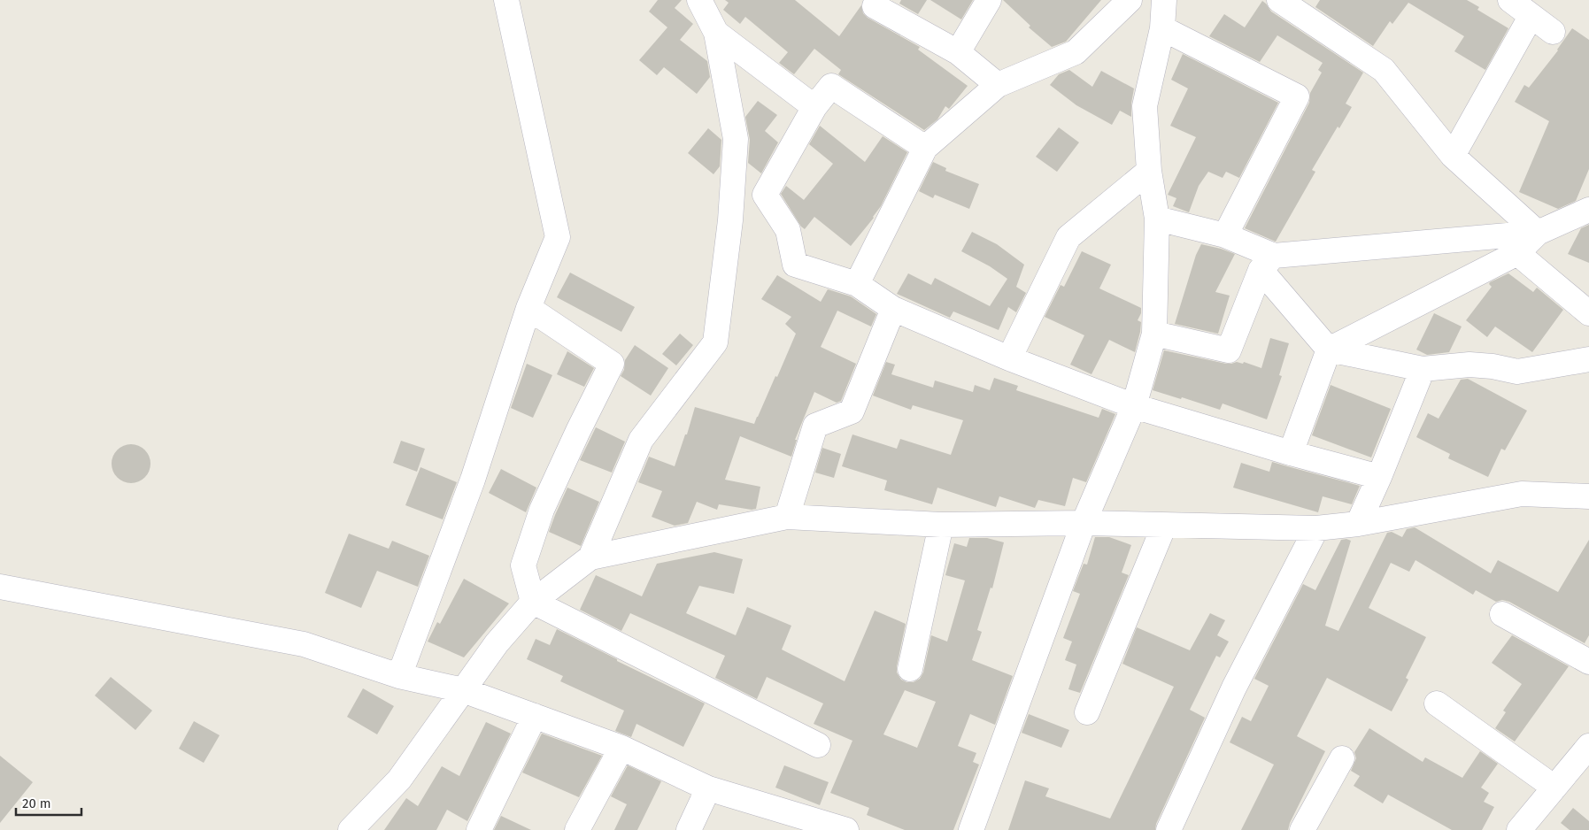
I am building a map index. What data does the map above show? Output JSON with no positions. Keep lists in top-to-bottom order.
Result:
{
  "scale_bar": "20 m"
}
